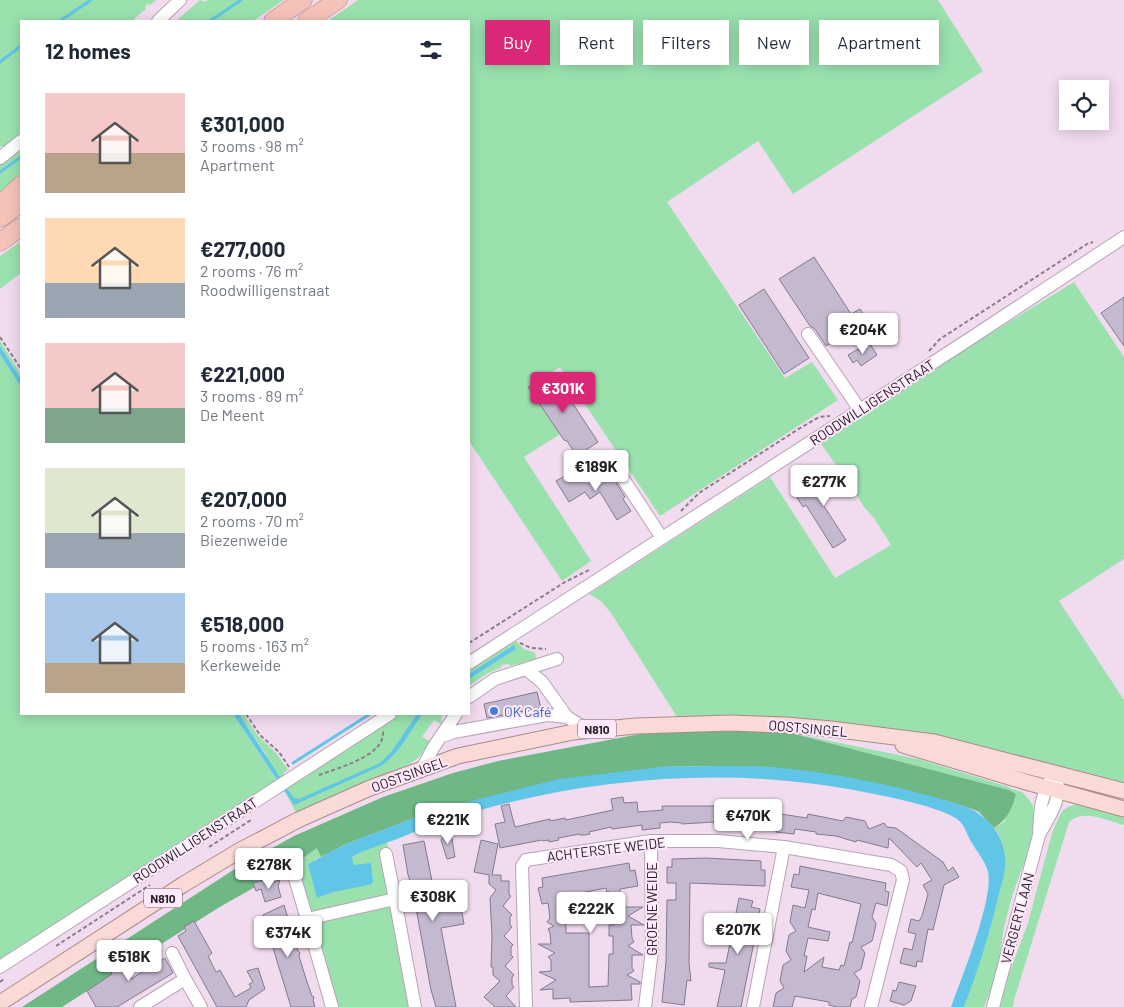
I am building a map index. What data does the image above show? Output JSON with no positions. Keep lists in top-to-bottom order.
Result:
{
  "streets": {
    "main road": ["OOSTSINGEL", "N810"],
    "street": [
      "ROODWILLIGENSTRAAT",
      "ACHTERSTE WEIDE",
      "GROENEWEIDE",
      "VERGERTLAAN"
    ]
  },
  "crossings": [
    ["OOSTSINGEL", "VERGERTLAAN"],
    ["ACHTERSTE WEIDE", "GROENEWEIDE"]
  ],
  "places": ["OK Café"],
  "page": {
    "chip": [
      "Buy",
      "Rent",
      "Filters",
      "New",
      "Apartment"
    ],
    "heading": "12 homes",
    "list": [
      {
        "name": "€301,000",
        "note": "3 rooms · 98 m² · Apartment"
      },
      {
        "name": "€277,000",
        "note": "2 rooms · 76 m² · Roodwilligenstraat"
      },
      {
        "name": "€221,000",
        "note": "3 rooms · 89 m² · De Meent"
      },
      {
        "name": "€207,000",
        "note": "2 rooms · 70 m² · Biezenweide"
      },
      {
        "name": "€518,000",
        "note": "5 rooms · 163 m² · Kerkeweide"
      }
    ],
    "price": [
      "€204K",
      "€301K",
      "€189K",
      "€277K",
      "€470K",
      "€221K",
      "€278K",
      "€308K",
      "€222K",
      "€207K",
      "€374K",
      "€518K"
    ]
  }
}
